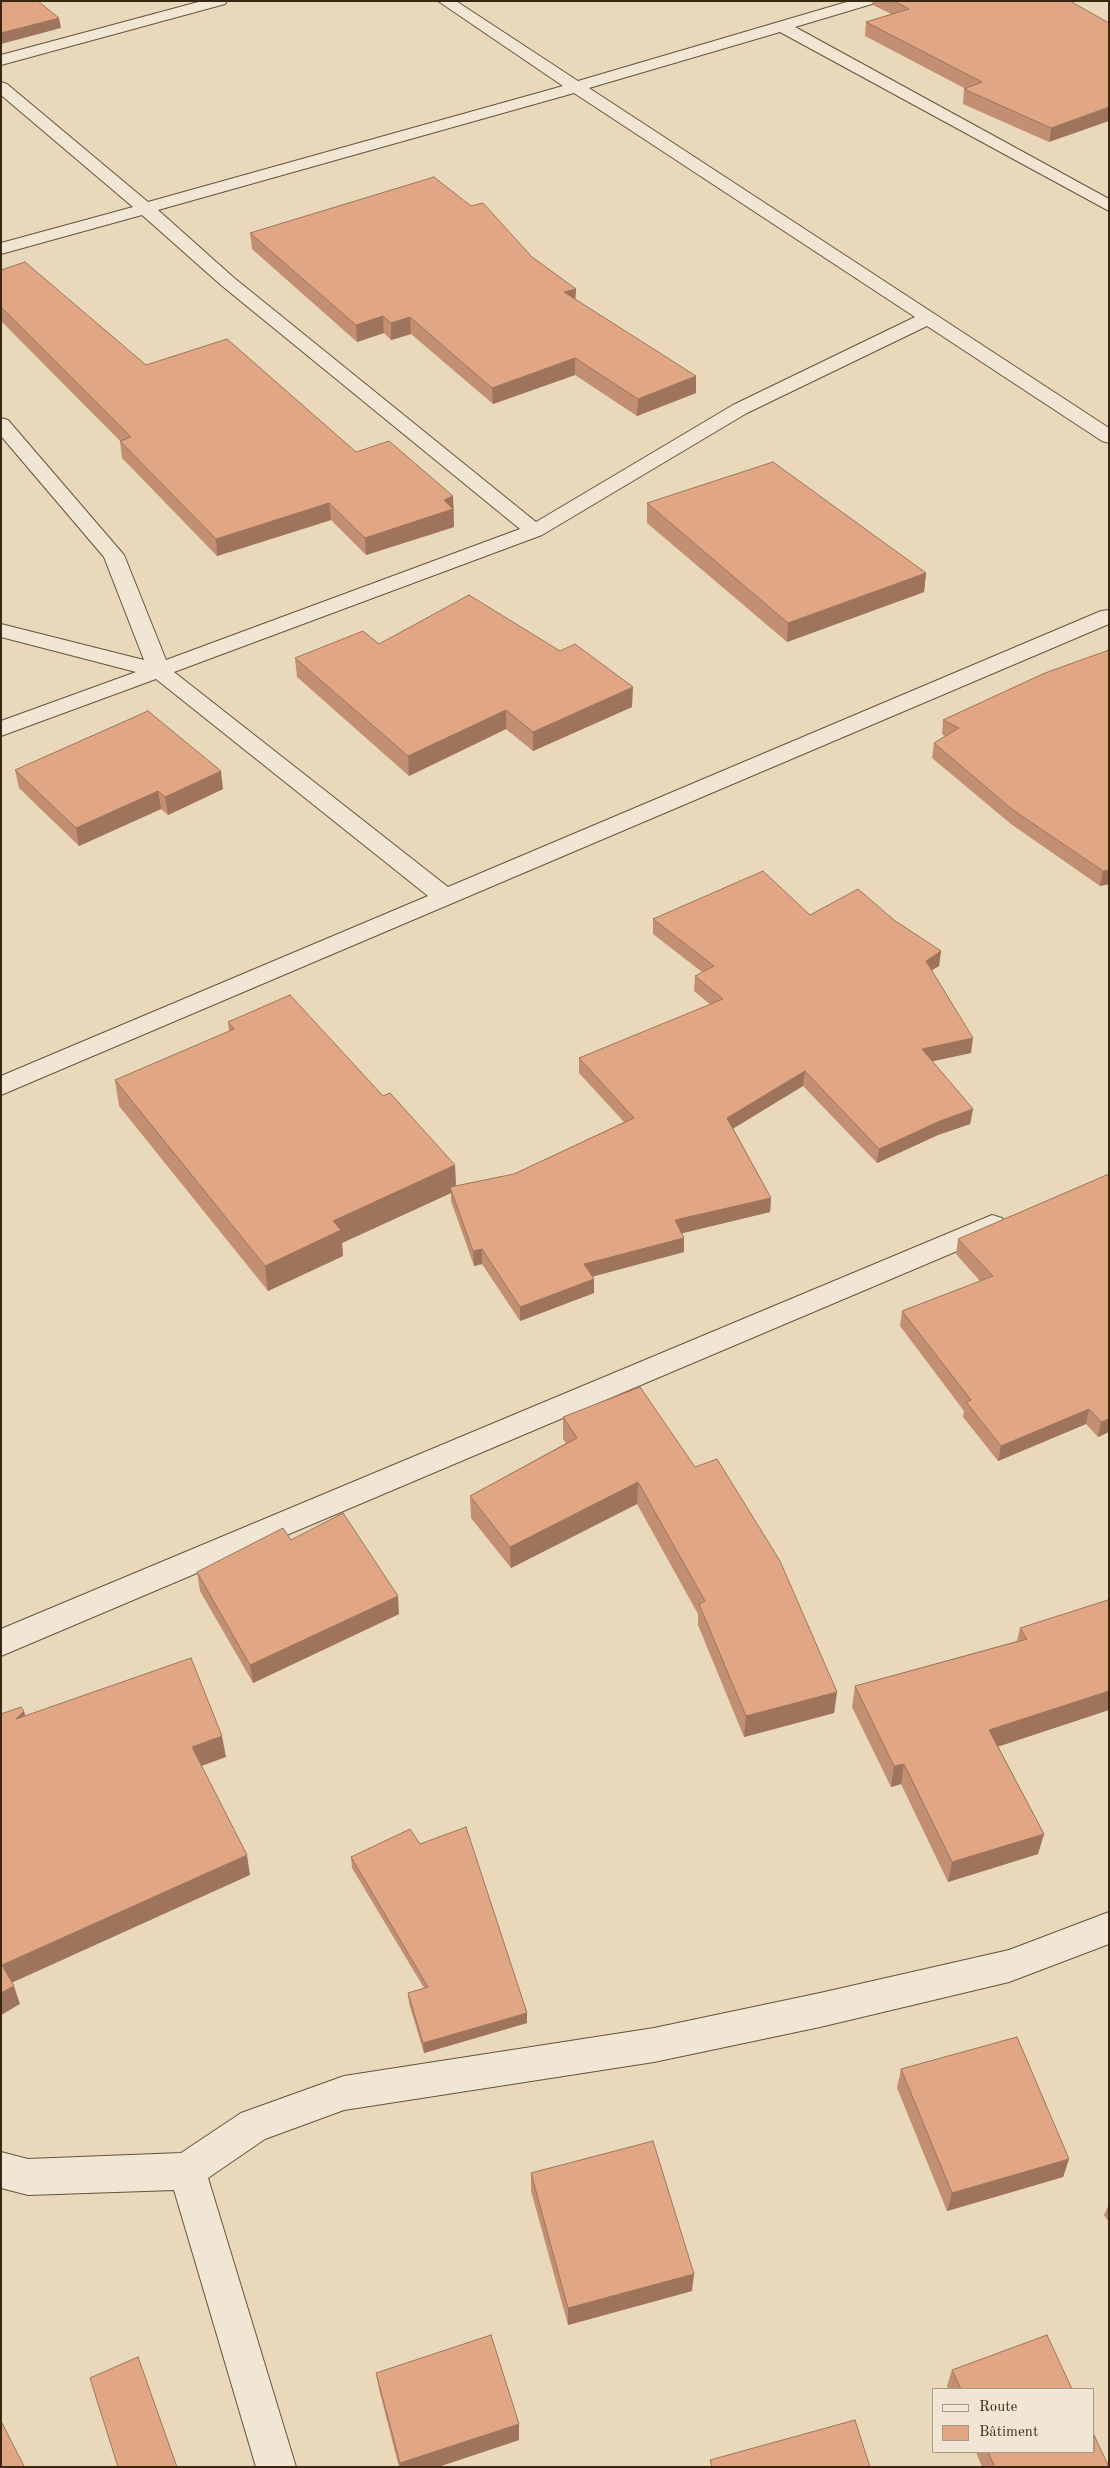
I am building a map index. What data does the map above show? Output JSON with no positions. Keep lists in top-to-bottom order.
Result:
{
  "legend": ["Route", "Bâtiment"]
}
